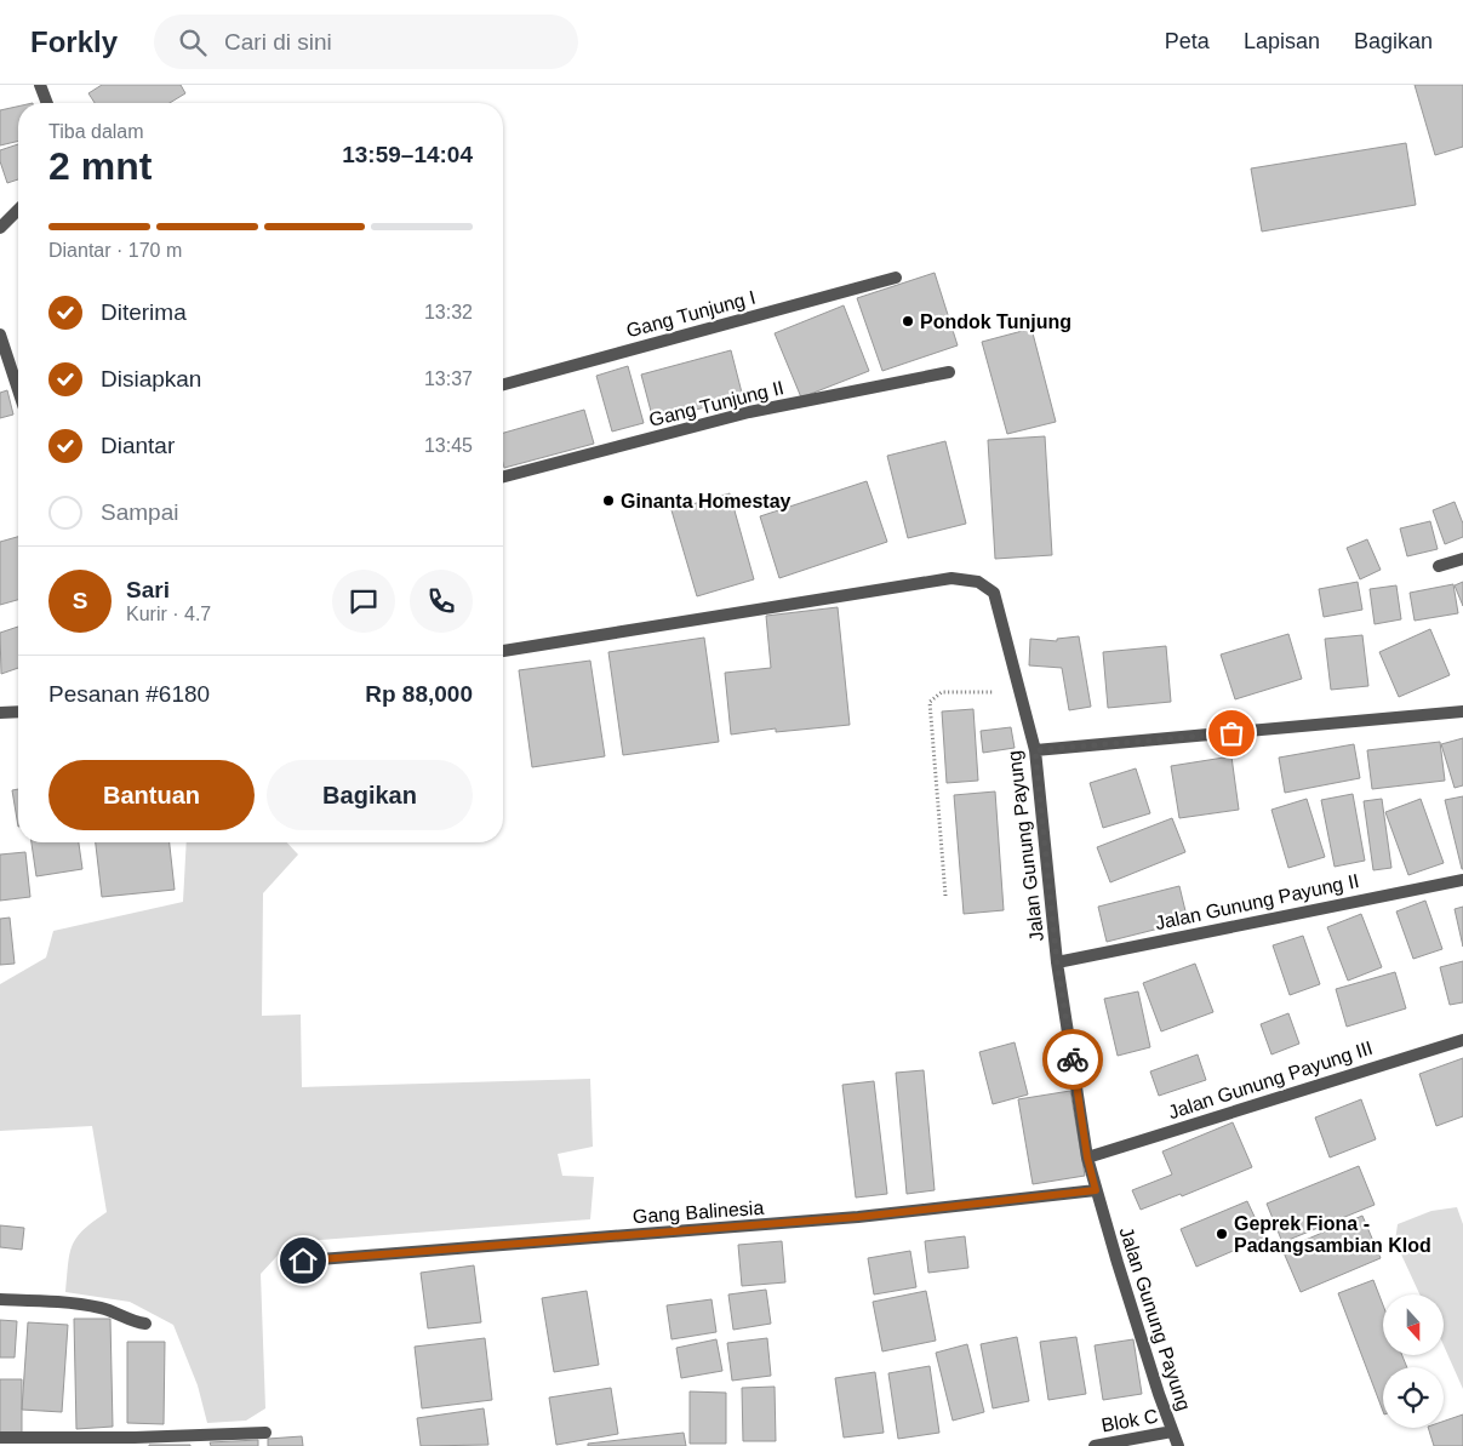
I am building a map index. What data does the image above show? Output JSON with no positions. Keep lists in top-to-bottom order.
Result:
{
  "streets": {
    "street": [
      "Gang Tunjung I",
      "Gang Tunjung II",
      "Jalan Gunung Payung",
      "Jalan Gunung Payung II",
      "Jalan Gunung Payung III",
      "Gang Balinesia",
      "Blok C"
    ]
  },
  "crossings": [
    ["Jalan Gunung Payung", "Jalan Gunung Payung II"],
    ["Jalan Gunung Payung", "Jalan Gunung Payung III"],
    ["Jalan Gunung Payung", "Gang Balinesia"],
    ["Jalan Gunung Payung", "Blok C"]
  ],
  "places": ["Pondok Tunjung", "Ginanta Homestay", "Geprek Fiona - Padangsambian Klod"],
  "north": "bottom",
  "page": {
    "header": "Forkly",
    "search": "Cari di sini",
    "nav": ["Peta", "Lapisan", "Bagikan"],
    "heading": ["2 mnt", "Tiba dalam", "13:59–14:04"],
    "panel": [
      "Sari",
      "Kurir · 4.7",
      "Pesanan #6180",
      "Rp 88,000"
    ],
    "bar": "Diantar · 170 m",
    "list": [
      ["Diterima", "13:32"],
      ["Disiapkan", "13:37"],
      ["Diantar", "13:45"],
      "Sampai"
    ],
    "round": "S",
    "buttons": ["Bantuan", "Bagikan"]
  }
}
